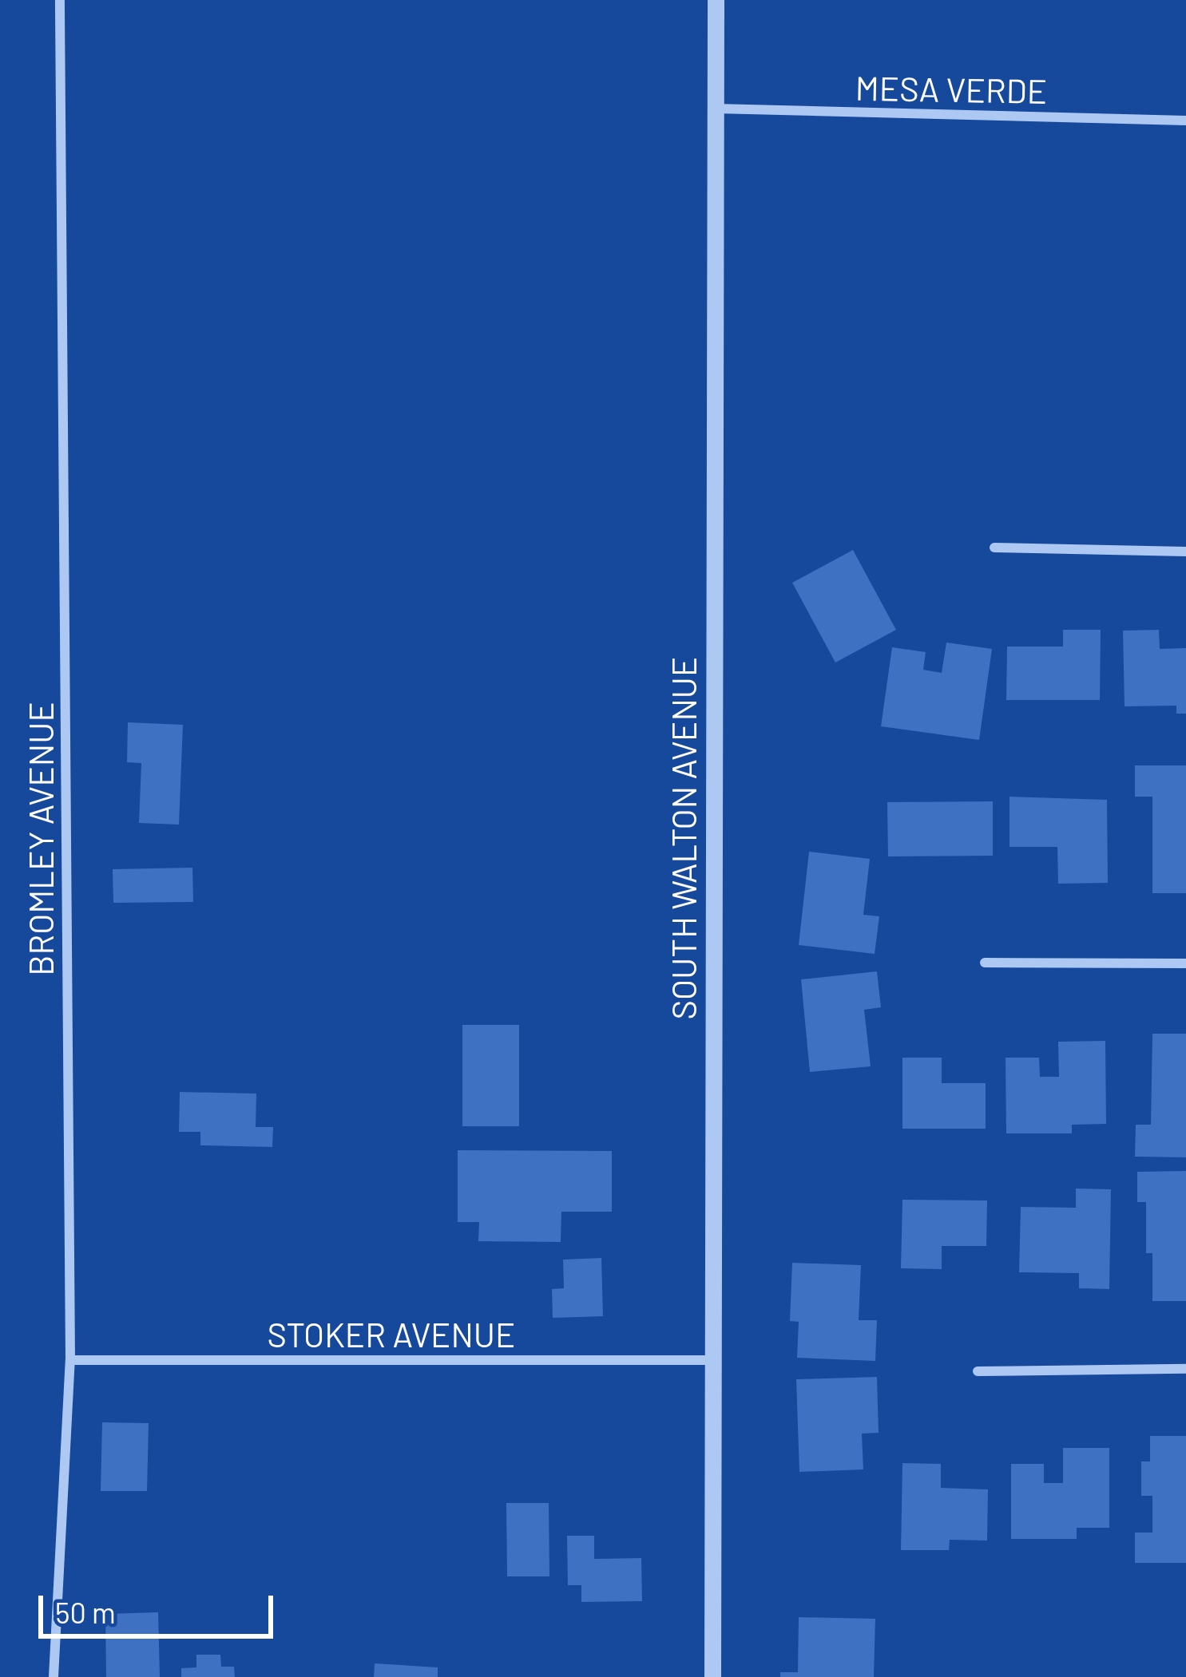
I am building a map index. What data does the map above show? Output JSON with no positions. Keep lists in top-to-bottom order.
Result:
{
  "streets": {
    "street": [
      "MESA VERDE",
      "SOUTH WALTON AVENUE",
      "BROMLEY AVENUE",
      "STOKER AVENUE"
    ]
  },
  "crossings": [
    ["MESA VERDE", "SOUTH WALTON AVENUE"],
    ["SOUTH WALTON AVENUE", "STOKER AVENUE"],
    ["BROMLEY AVENUE", "STOKER AVENUE"]
  ],
  "scale_bar": "50 m"
}
